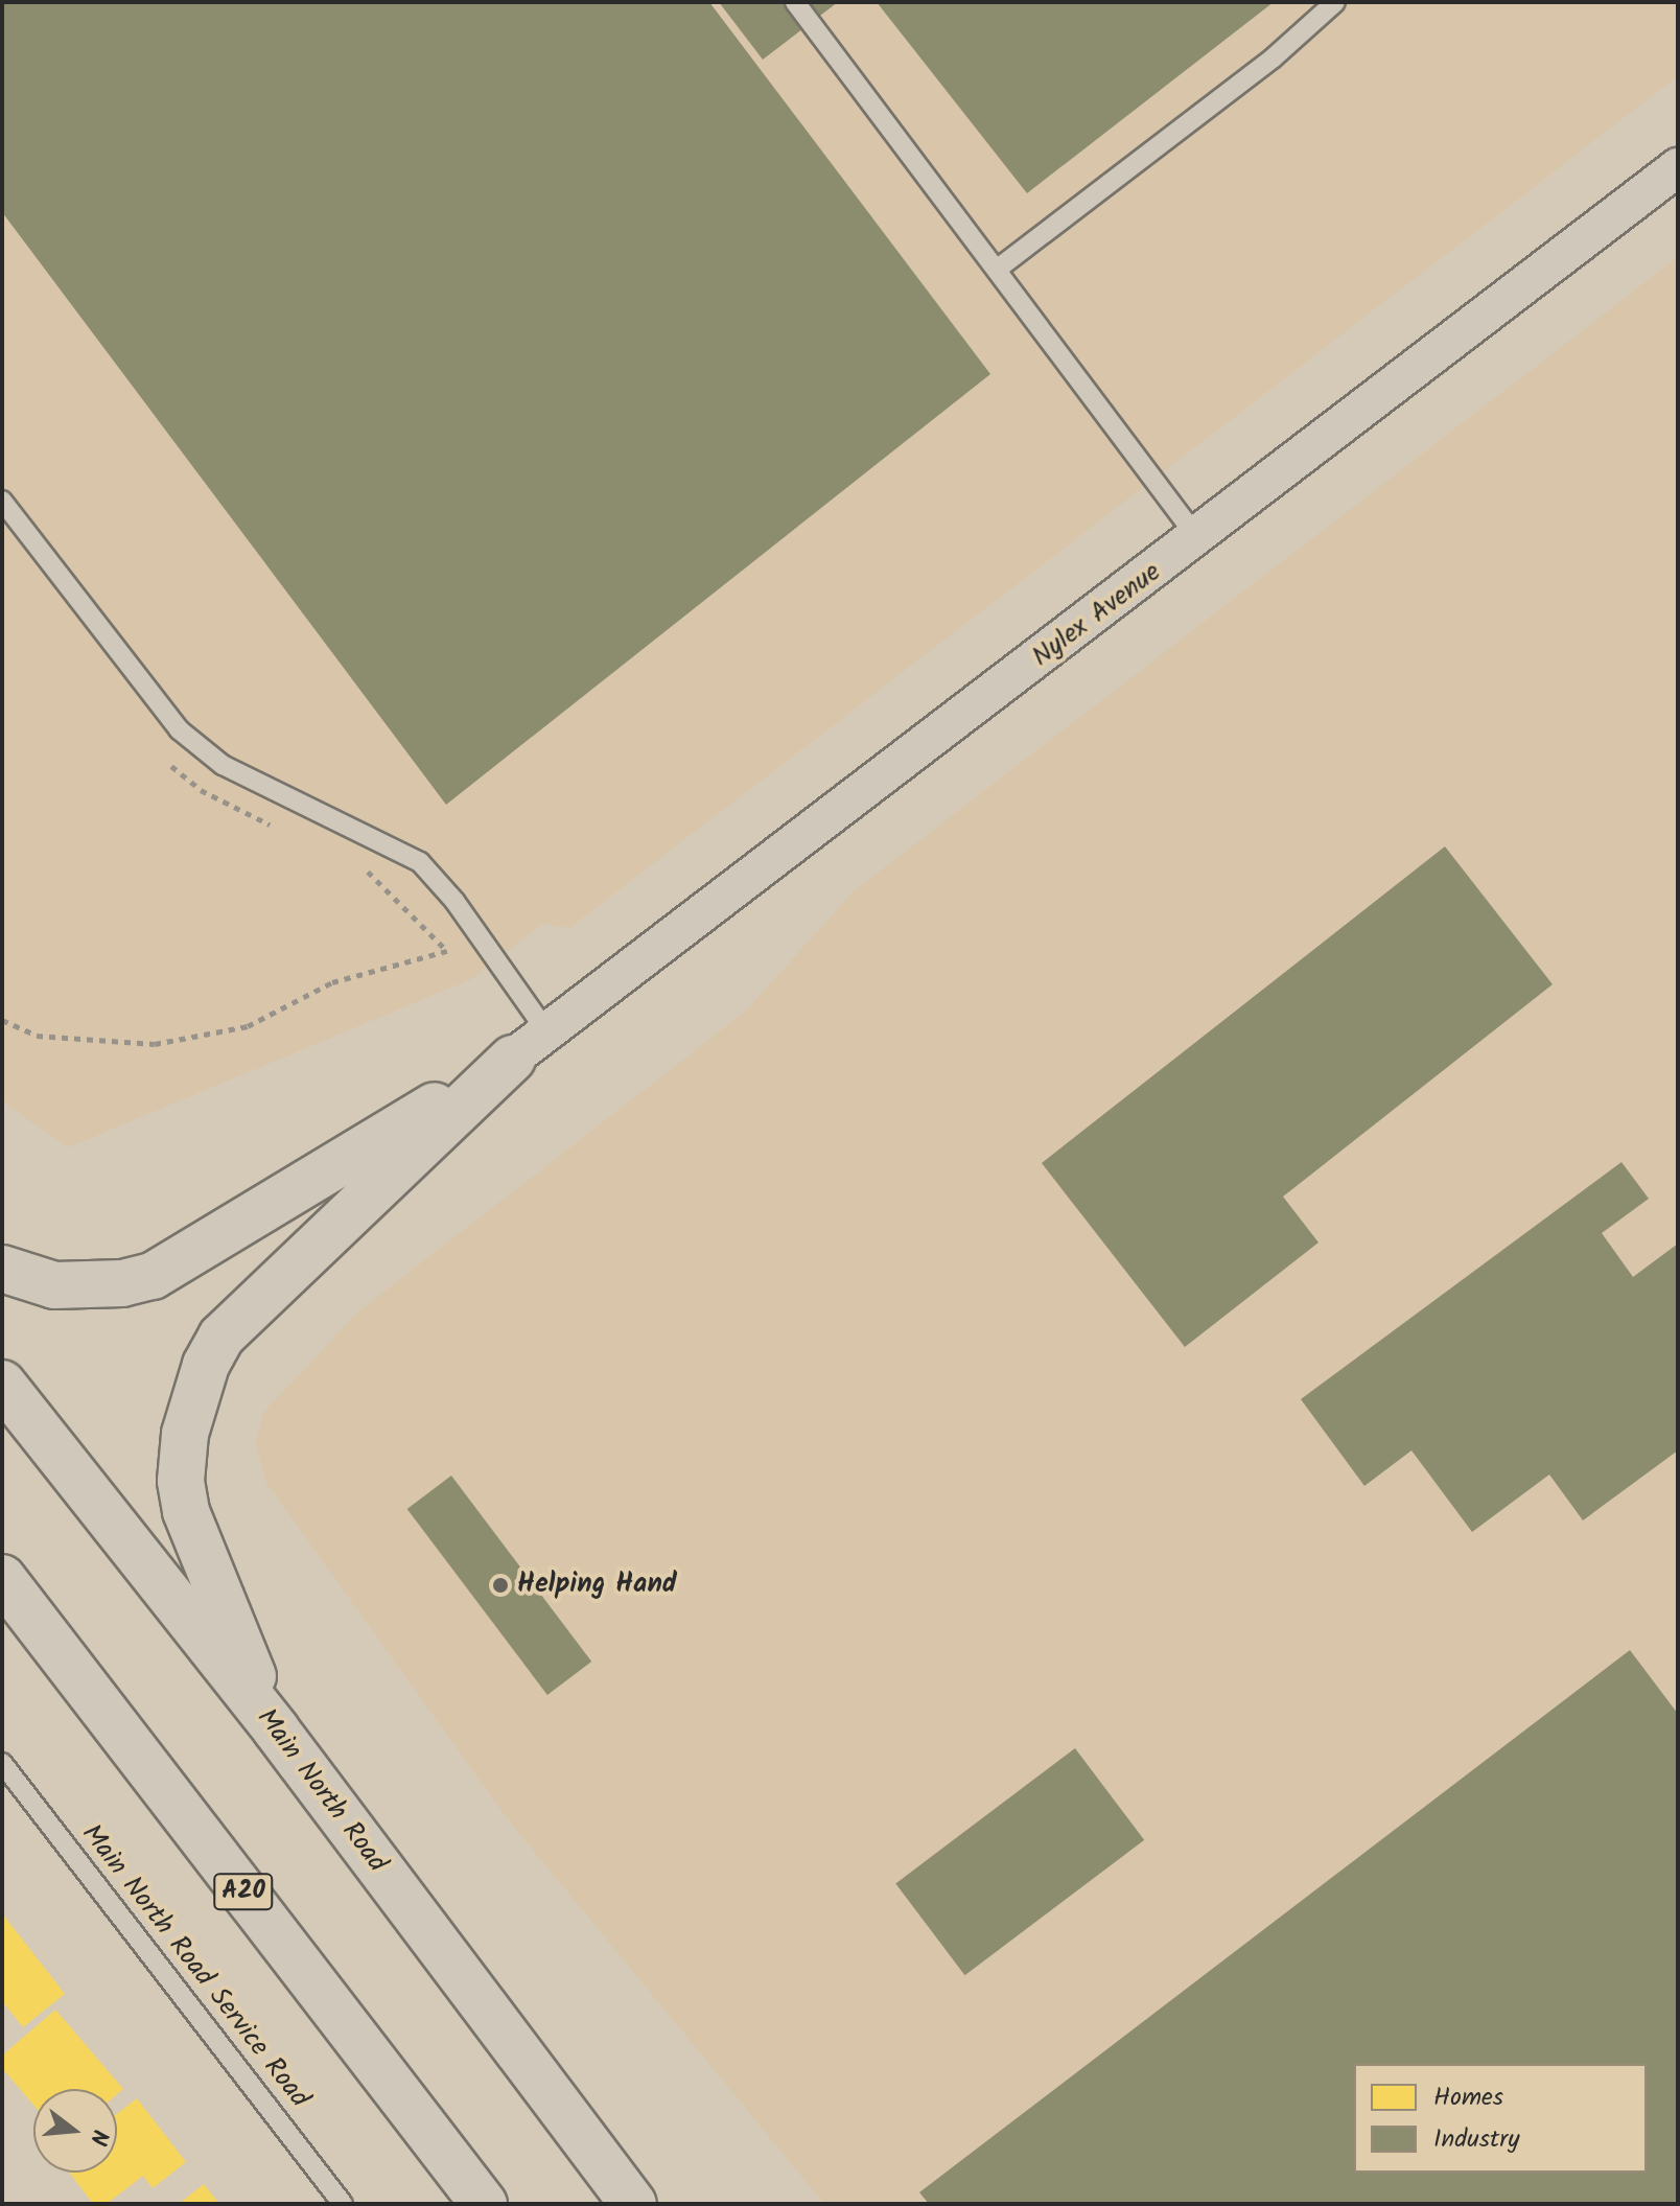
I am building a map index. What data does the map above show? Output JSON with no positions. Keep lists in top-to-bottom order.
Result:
{
  "streets": {
    "highway": ["Main North Road", "A20"],
    "street": ["Nylex Avenue"],
    "lane": ["Main North Road Service Road"]
  },
  "places": ["Helping Hand"],
  "legend": ["Homes", "Industry"],
  "north": "right"
}
